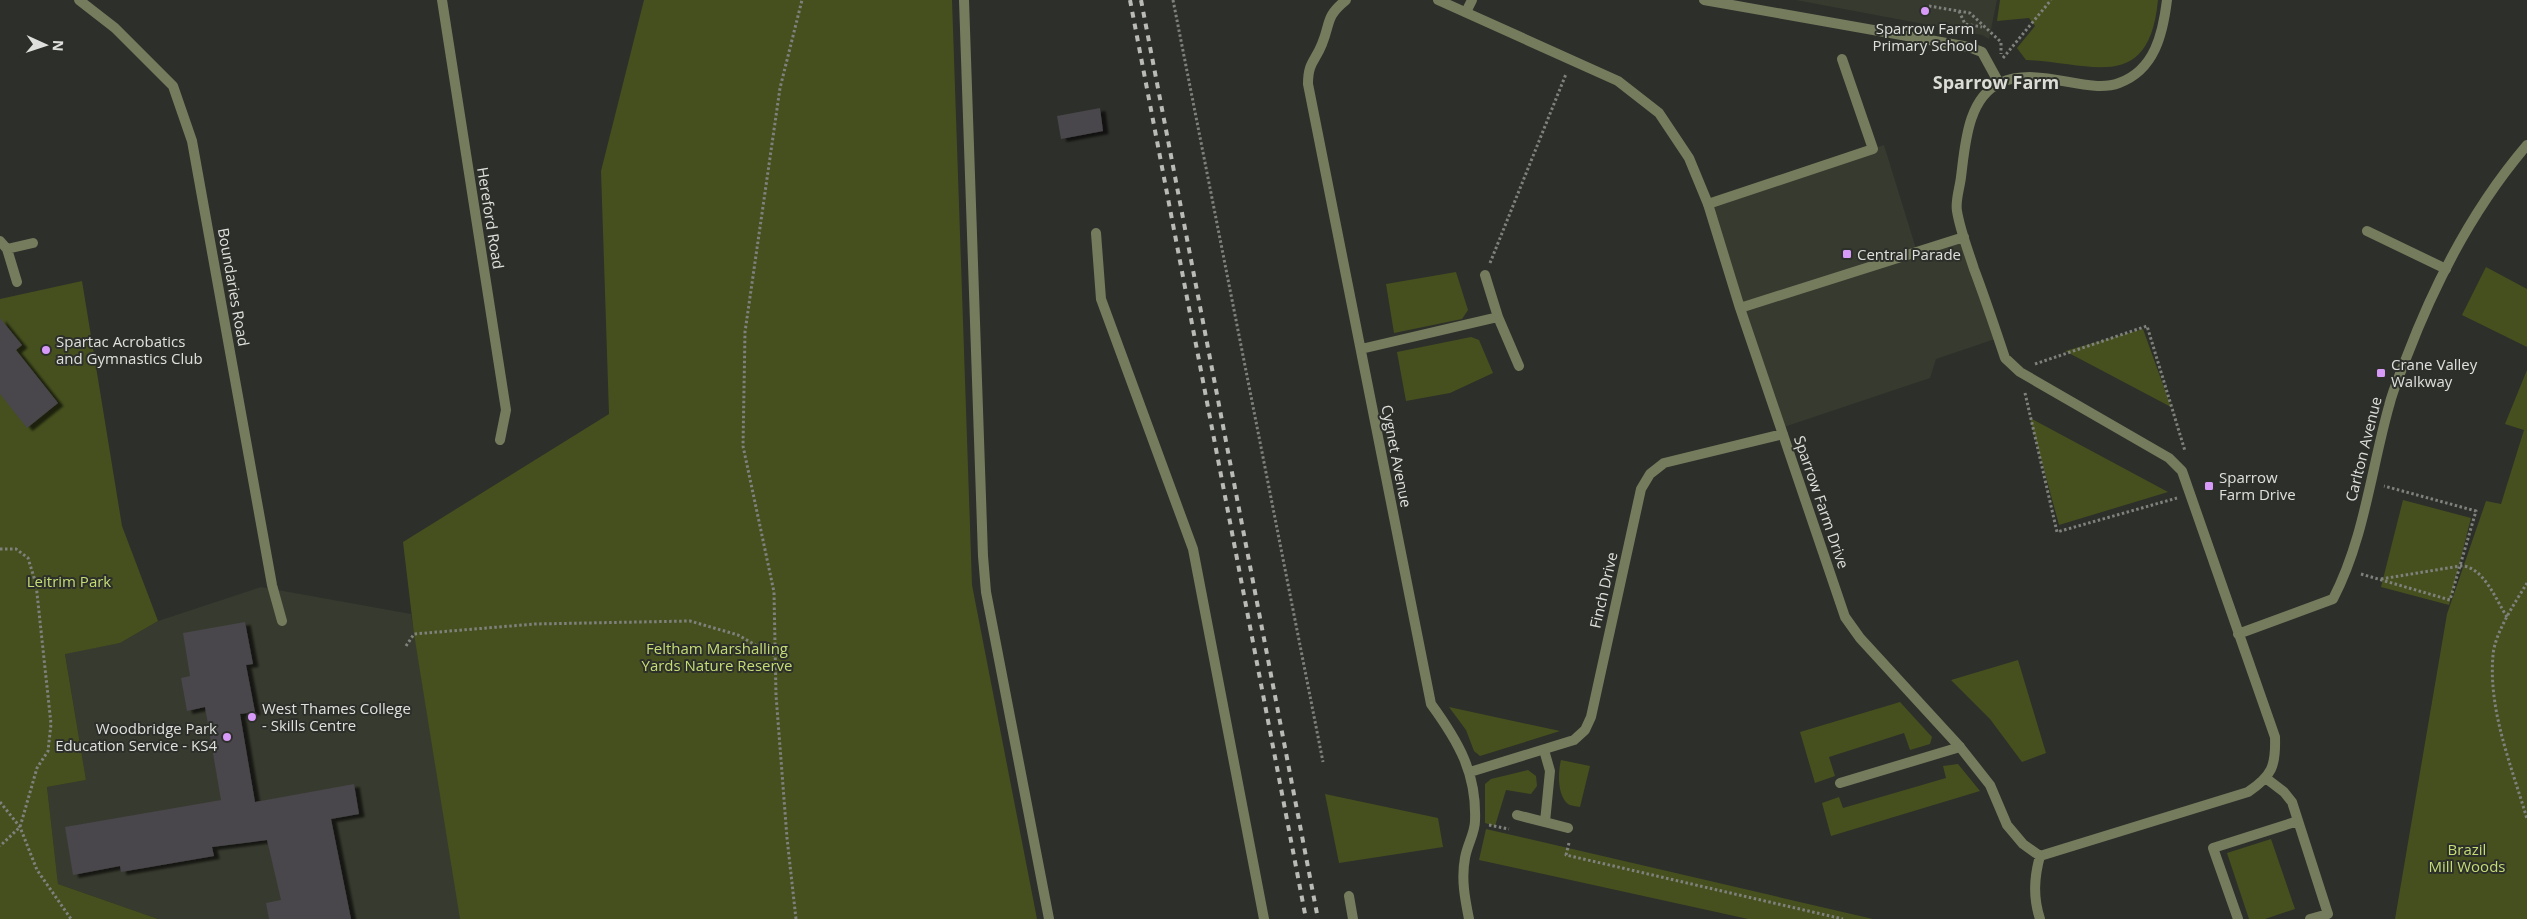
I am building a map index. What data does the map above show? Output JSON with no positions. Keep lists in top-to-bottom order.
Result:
{
  "streets": {
    "street": [
      "Hereford Road",
      "Boundaries Road",
      "Carlton Avenue",
      "Cygnet Avenue",
      "Sparrow Farm Drive",
      "Finch Drive"
    ]
  },
  "crossings": [
    ["Cygnet Avenue", "Finch Drive"],
    ["Sparrow Farm Drive", "Finch Drive"]
  ],
  "districts": ["Sparrow Farm"],
  "parks": ["Leitrim Park", "Feltham Marshalling Yards Nature Reserve", "Brazil Mill Woods"],
  "places": {
    "other": [
      "Sparrow Farm Primary School",
      "Spartac Acrobatics and Gymnastics Club",
      "West Thames College - Skills Centre",
      "Woodbridge Park Education Service - KS4"
    ],
    "transit": ["Central Parade", "Crane Valley Walkway", "Sparrow Farm Drive"]
  },
  "north": "right"
}
